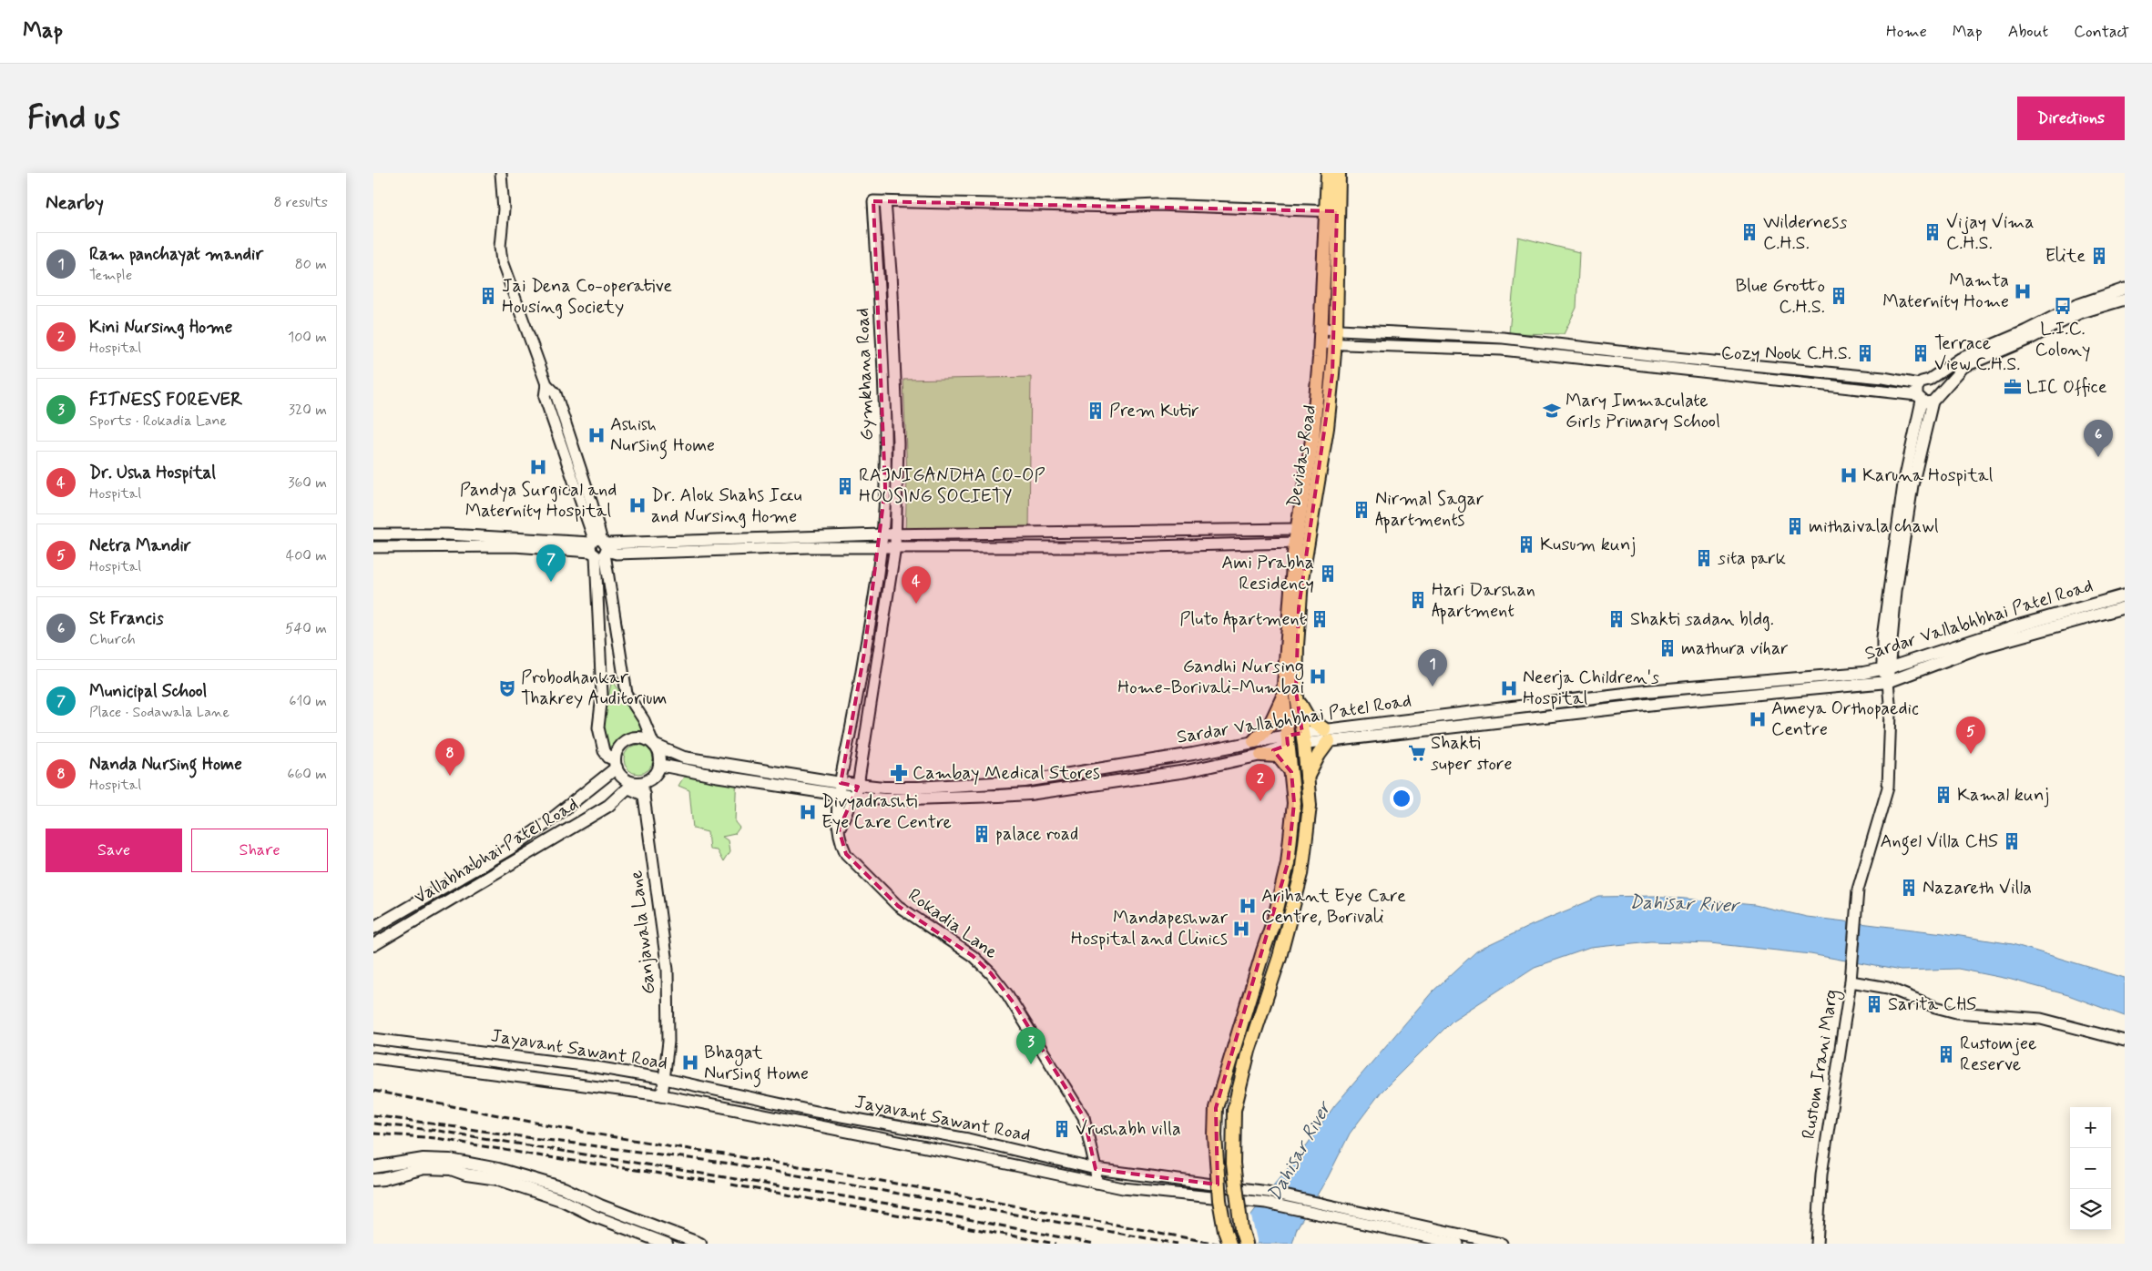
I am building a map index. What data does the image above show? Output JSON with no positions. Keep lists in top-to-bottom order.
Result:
{
  "streets": {
    "main road": ["Devidas Road", "Sardar Vallabhbhai Patel Road", "Vallabhabhai Patel Road"],
    "street": [
      "Gymkhana Road",
      "Rokadia Lane",
      "Ganjawala Lane",
      "Jayavant Sawant Road",
      "Rustom Irani Marg"
    ]
  },
  "crossings": [
    ["Gymkhana Road", "Sardar Vallabhbhai Patel Road"],
    ["Gymkhana Road", "Rokadia Lane"],
    ["Devidas Road", "Sardar Vallabhbhai Patel Road"],
    ["Sardar Vallabhbhai Patel Road", "Vallabhabhai Patel Road"],
    ["Sardar Vallabhbhai Patel Road", "Rokadia Lane"],
    ["Rokadia Lane", "Jayavant Sawant Road"],
    ["Ganjawala Lane", "Jayavant Sawant Road"]
  ],
  "water": ["Dahisar River"],
  "places": {
    "building": [
      "Wilderness C.H.S.",
      "Vijay Vima C.H.S.",
      "Elite",
      "Jai Dena Co-operative Housing Society",
      "Blue Grotto C.H.S.",
      "Cozy Nook C.H.S.",
      "Terrace View C.H.S.",
      "Prem Kutir",
      "RAJNIGANDHA CO-OP HOUSING SOCIETY",
      "Nirmal Sagar Apartments",
      "mithaivala chawl",
      "Kusum kunj",
      "sita park",
      "Ami Prabha Residency",
      "Hari Darshan Apartment",
      "Pluto Apartment",
      "Shakti sadan bldg.",
      "mathura vihar",
      "Kamal kunj",
      "palace road",
      "Angel Villa CHS",
      "Nazareth Villa",
      "Sarita CHS",
      "Rustomjee Reserve",
      "Vrushabh villa"
    ],
    "hospital": [
      "Mamta Maternity Home",
      "Ashish Nursing Home",
      "Pandya Surgical and Maternity Hospital",
      "Karuna Hospital",
      "Dr. Alok Shahs Iccu and Nursing Home",
      "Gandhi Nursing Home-Borivali-Mumbai",
      "Neerja Children's Hospital",
      "Ameya Orthopaedic Centre",
      "Divyadrashti Eye Care Centre",
      "Arihant Eye Care Centre, Borivali",
      "Mandapeshwar Hospital and Clinics",
      "Bhagat Nursing Home"
    ],
    "bus stop": ["L.I.C. Colony"],
    "office": ["LIC Office"],
    "school or university": ["Mary Immaculate Girls Primary School"],
    "theatre": ["Probodhankar Thakrey Auditorium"],
    "supermarket": ["Shakti super store"],
    "pharmacy": ["Cambay Medical Stores"]
  },
  "page": {
    "header": "Map",
    "nav": [
      "Home",
      "Map",
      "About",
      "Contact"
    ],
    "buttons": [
      "Directions",
      ["Save", "Share"]
    ],
    "title": "Find us",
    "heading": ["Nearby", "8 results"],
    "list": [
      {
        "mark": "1",
        "name": "Ram panchayat mandir",
        "note": "Temple",
        "value": "80 m"
      },
      {
        "mark": "2",
        "name": "Kini Nursing Home",
        "note": "Hospital",
        "value": "100 m"
      },
      {
        "mark": "3",
        "name": "FITNESS FOREVER",
        "note": "Sports · Rokadia Lane",
        "value": "320 m"
      },
      {
        "mark": "4",
        "name": "Dr. Usha Hospital",
        "note": "Hospital",
        "value": "360 m"
      },
      {
        "mark": "5",
        "name": "Netra Mandir",
        "note": "Hospital",
        "value": "400 m"
      },
      {
        "mark": "6",
        "name": "St Francis",
        "note": "Church",
        "value": "540 m"
      },
      {
        "mark": "7",
        "name": "Municipal School",
        "note": "Place · Sodawala Lane",
        "value": "610 m"
      },
      {
        "mark": "8",
        "name": "Nanda Nursing Home",
        "note": "Hospital",
        "value": "660 m"
      }
    ],
    "pins": [
      "6",
      "7",
      "4",
      "1",
      "5",
      "8",
      "2",
      "3"
    ],
    "map_buttons": ["+", "−"]
  }
}
